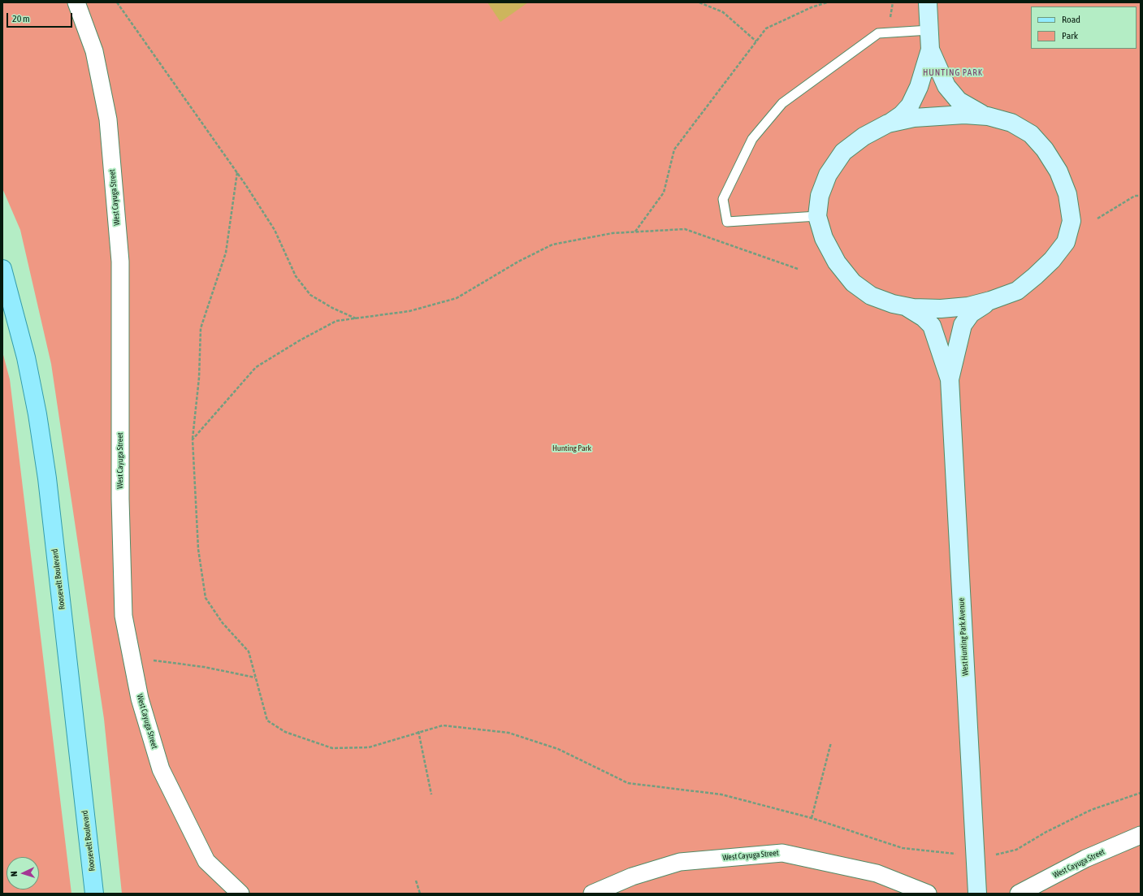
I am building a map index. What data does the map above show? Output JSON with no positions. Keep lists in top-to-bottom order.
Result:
{
  "streets": {
    "main road": ["Roosevelt Boulevard", "West Hunting Park Avenue"],
    "street": ["West Cayuga Street"]
  },
  "districts": ["HUNTING PARK"],
  "parks": ["Hunting Park"],
  "legend": ["Road", "Park"],
  "scale_bar": "20 m",
  "north": "left"
}
